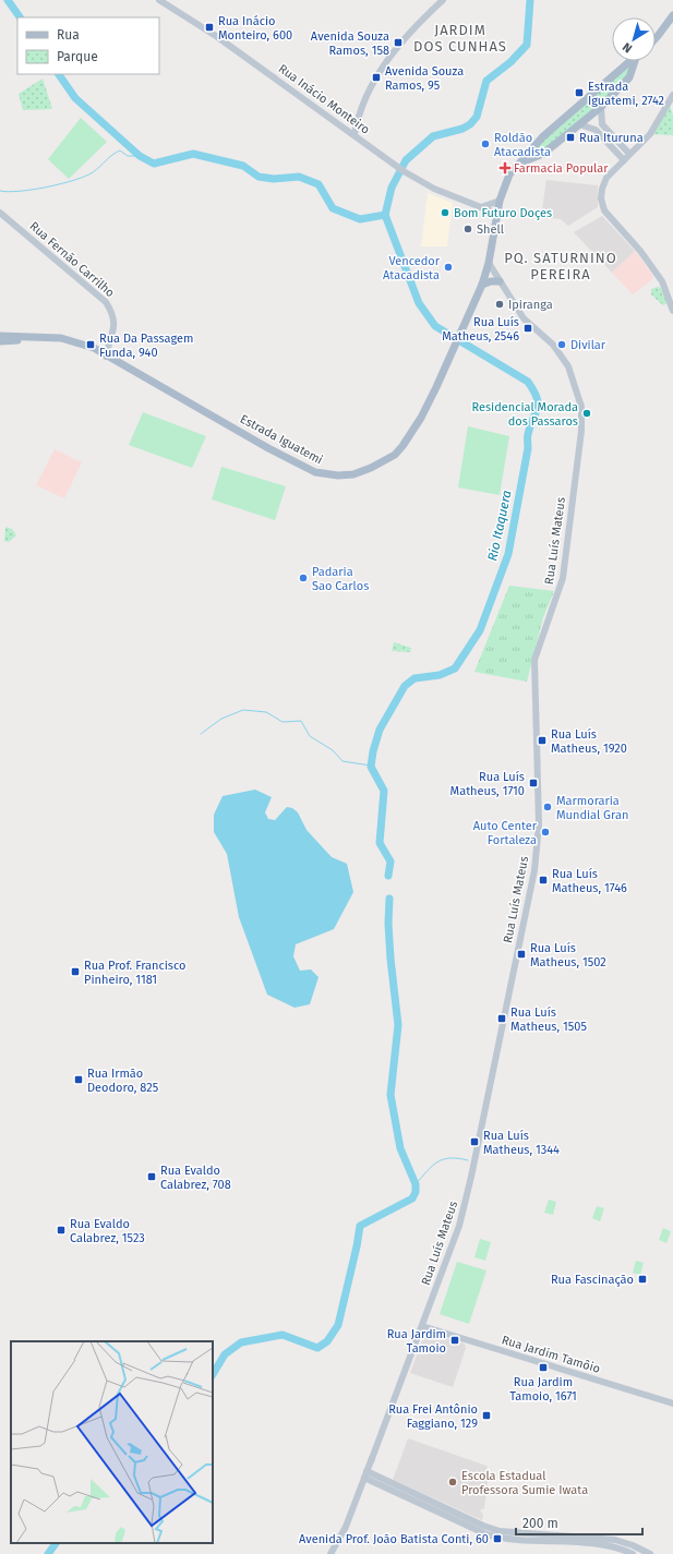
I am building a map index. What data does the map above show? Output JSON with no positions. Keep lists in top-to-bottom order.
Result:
{
  "streets": {
    "main road": [
      "Rua Inácio Monteiro",
      "Rua Fernão Carrilho",
      "Estrada Iguatemi",
      "Rua Luís Mateus",
      "Rua Jardim Tamôio"
    ]
  },
  "crossings": [
    ["Rua Inácio Monteiro", "Estrada Iguatemi"],
    ["Rua Fernão Carrilho", "Estrada Iguatemi"],
    ["Estrada Iguatemi", "Rua Luís Mateus"],
    ["Rua Luís Mateus", "Rua Jardim Tamôio"]
  ],
  "districts": ["JARDIM DOS CUNHAS", "PQ. SATURNINO PEREIRA"],
  "water": ["Rio Itaquera"],
  "places": {
    "transit": [
      "Rua Inácio Monteiro, 600",
      "Avenida Souza Ramos, 158",
      "Avenida Souza Ramos, 95",
      "Estrada Iguatemi, 2742",
      "Rua Ituruna",
      "Rua Luís Matheus, 2546",
      "Rua Da Passagem Funda, 940",
      "Rua Luís Matheus, 1920",
      "Rua Luís Matheus, 1710",
      "Rua Luís Matheus, 1746",
      "Rua Luís Matheus, 1502",
      "Rua Prof. Francisco Pinheiro, 1181",
      "Rua Luís Matheus, 1505",
      "Rua Irmão Deodoro, 825",
      "Rua Luís Matheus, 1344",
      "Rua Evaldo Calabrez, 708",
      "Rua Evaldo Calabrez, 1523",
      "Rua Fascinação",
      "Rua Jardim Tamoio",
      "Rua Jardim Tamoio, 1671",
      "Rua Frei Antônio Faggiano, 129",
      "Avenida Prof. João Batista Conti, 60"
    ],
    "other": [
      "Roldão Atacadista",
      "Bom Futuro Doçes",
      "Shell",
      "Vencedor Atacadista",
      "Ipiranga",
      "Divilar",
      "Residencial Morada dos Passaros",
      "Padaria Sao Carlos",
      "Marmoraria Mundial Gran",
      "Auto Center Fortaleza",
      "Escola Estadual Professora Sumie Iwata"
    ],
    "health": ["Farmacia Popular"]
  },
  "legend": ["Rua", "Parque"],
  "scale_bar": "200 m",
  "north": "bottom left"
}
